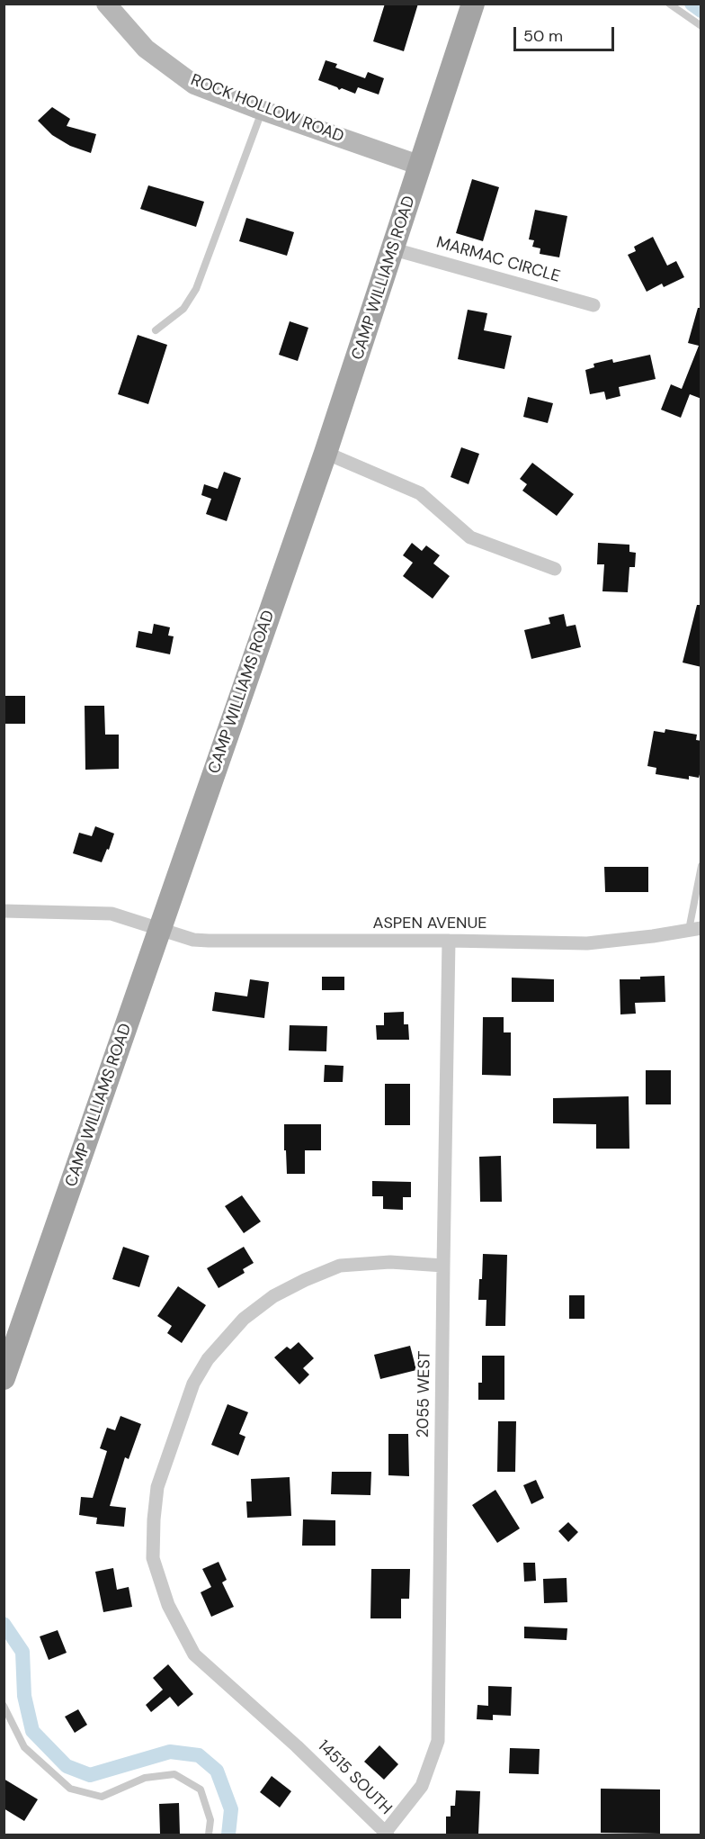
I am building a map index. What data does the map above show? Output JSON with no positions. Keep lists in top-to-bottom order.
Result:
{
  "streets": {
    "main road": ["CAMP WILLIAMS ROAD"],
    "street": [
      "ROCK HOLLOW ROAD",
      "MARMAC CIRCLE",
      "ASPEN AVENUE",
      "2055 WEST",
      "14515 SOUTH"
    ]
  },
  "crossings": [
    ["ROCK HOLLOW ROAD", "CAMP WILLIAMS ROAD"],
    ["MARMAC CIRCLE", "CAMP WILLIAMS ROAD"],
    ["CAMP WILLIAMS ROAD", "ASPEN AVENUE"],
    ["ASPEN AVENUE", "2055 WEST"],
    ["2055 WEST", "14515 SOUTH"]
  ],
  "scale_bar": "50 m"
}
